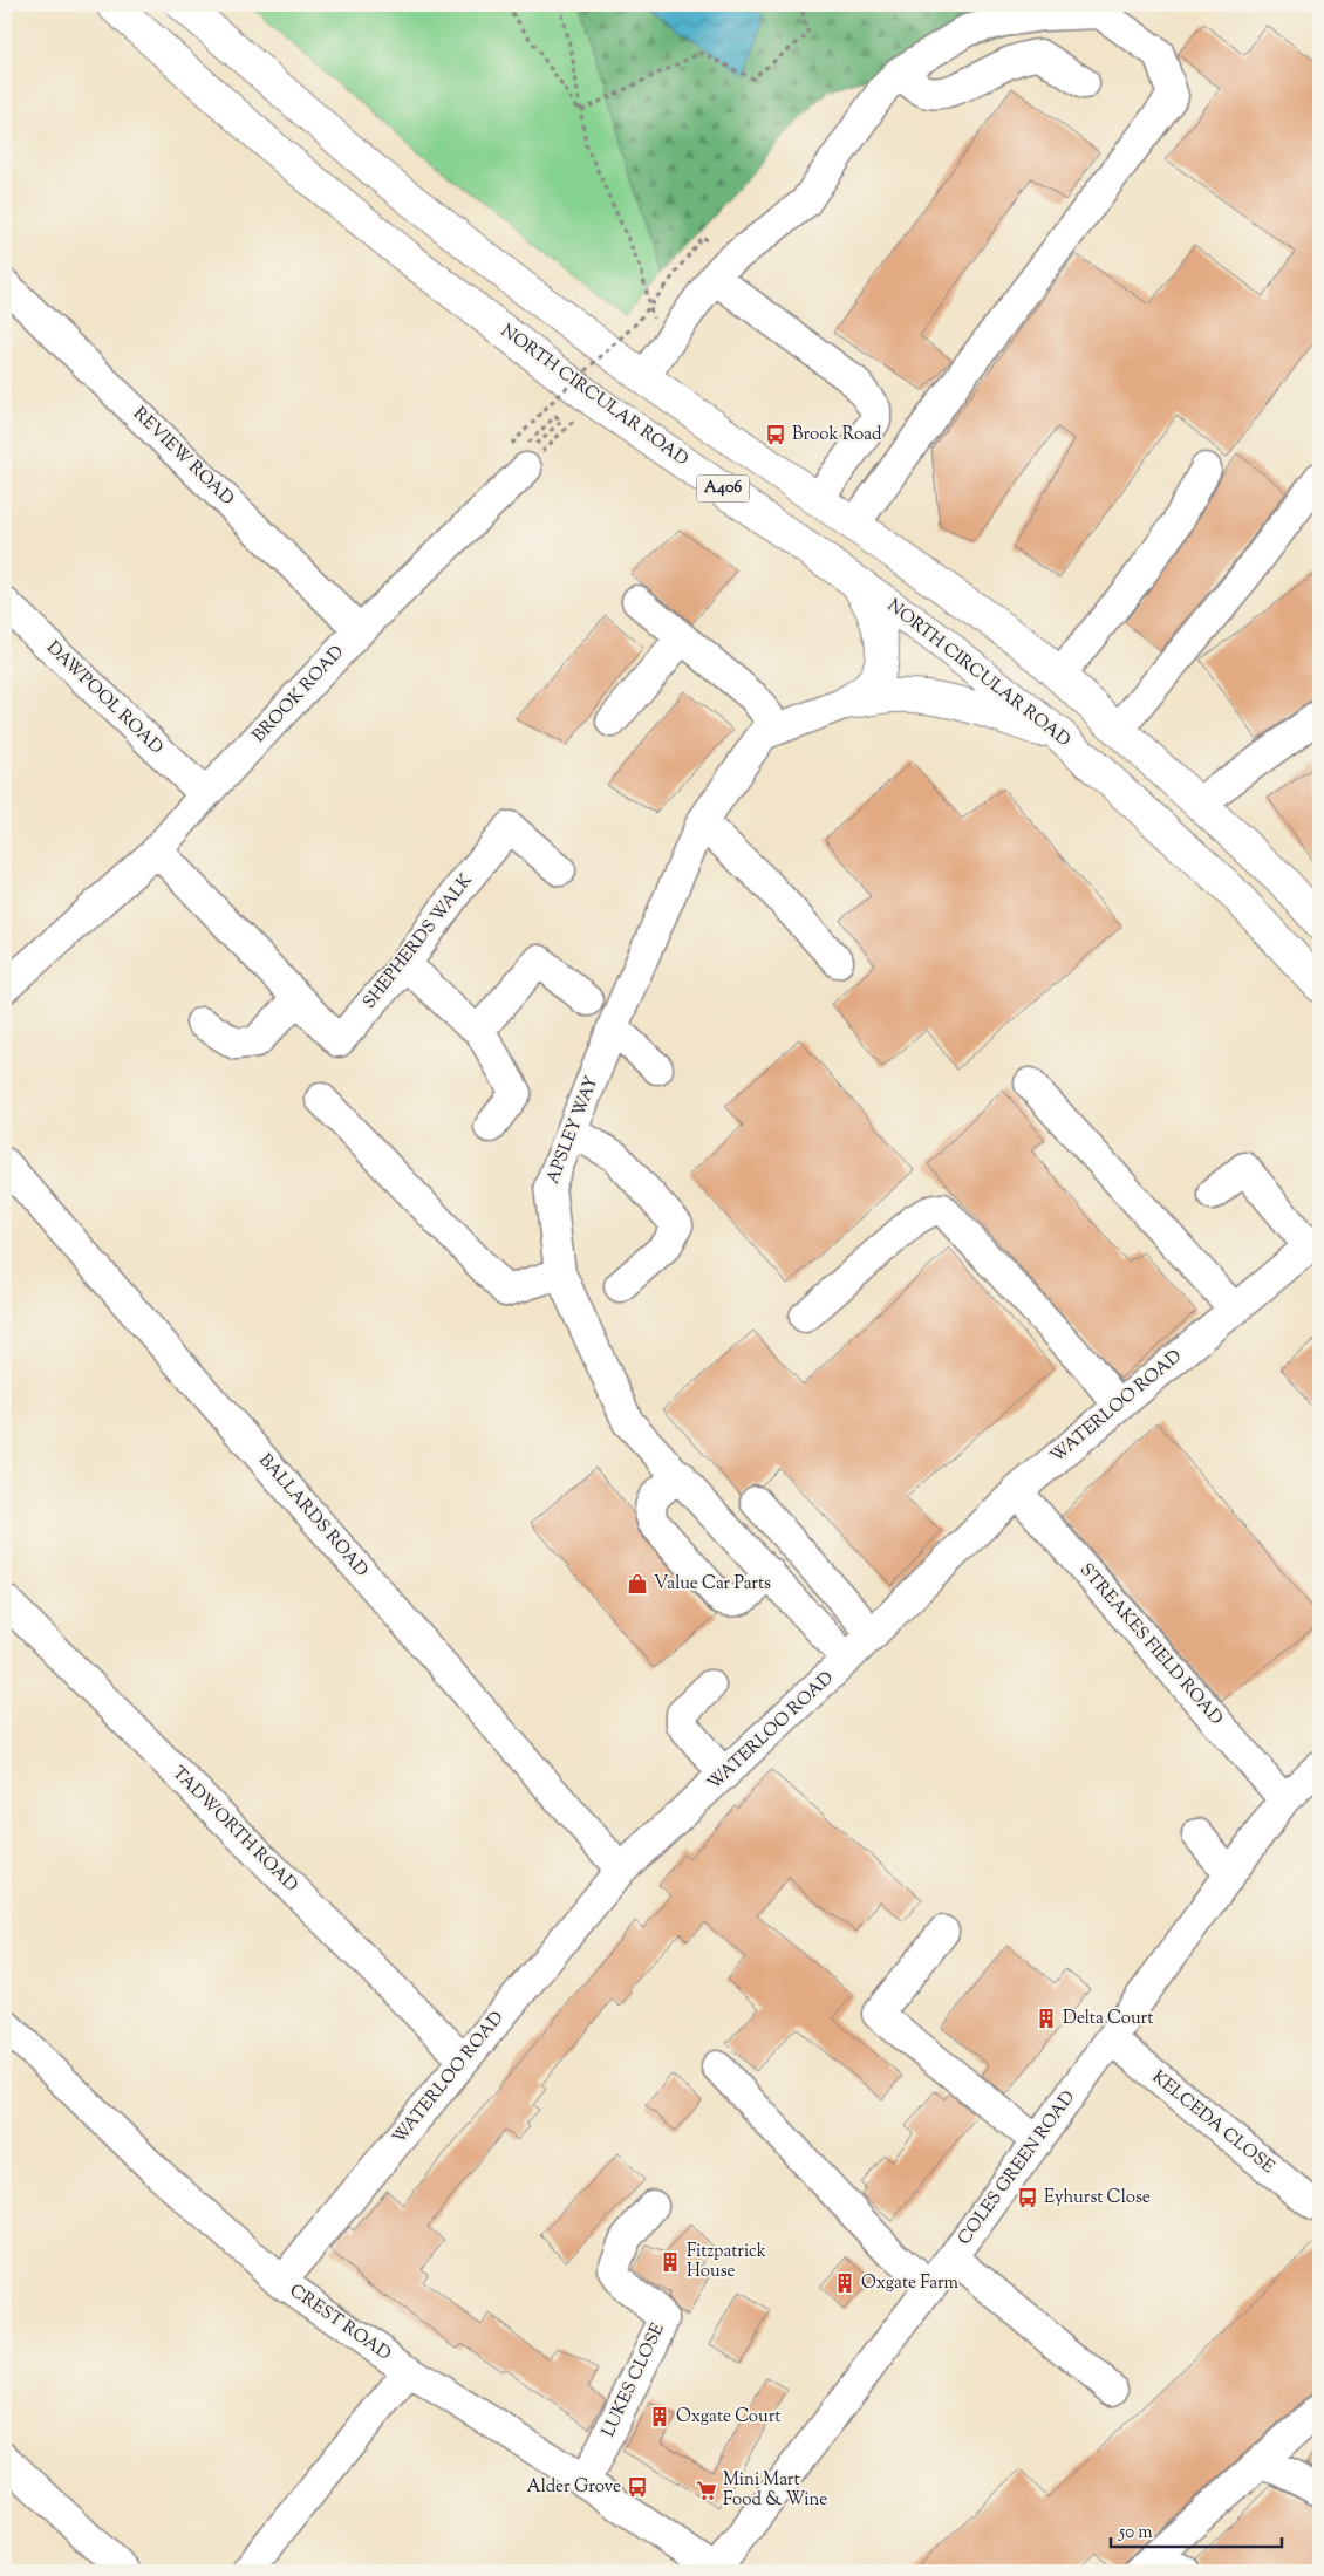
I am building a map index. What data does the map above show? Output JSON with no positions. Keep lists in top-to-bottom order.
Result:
{
  "streets": {
    "highway": ["NORTH CIRCULAR ROAD", "A406"],
    "street": [
      "REVIEW ROAD",
      "BROOK ROAD",
      "DAWPOOL ROAD",
      "SHEPHERDS WALK",
      "APSLEY WAY",
      "WATERLOO ROAD",
      "BALLARDS ROAD",
      "STREAKES FIELD ROAD",
      "TADWORTH ROAD",
      "KELCEDA CLOSE",
      "COLES GREEN ROAD",
      "CREST ROAD",
      "LUKES CLOSE"
    ]
  },
  "crossings": [
    ["REVIEW ROAD", "BROOK ROAD"],
    ["BROOK ROAD", "DAWPOOL ROAD"],
    ["BROOK ROAD", "SHEPHERDS WALK"],
    ["APSLEY WAY", "WATERLOO ROAD"],
    ["WATERLOO ROAD", "BALLARDS ROAD"],
    ["WATERLOO ROAD", "STREAKES FIELD ROAD"],
    ["WATERLOO ROAD", "TADWORTH ROAD"],
    ["WATERLOO ROAD", "CREST ROAD"],
    ["STREAKES FIELD ROAD", "COLES GREEN ROAD"],
    ["KELCEDA CLOSE", "COLES GREEN ROAD"],
    ["COLES GREEN ROAD", "CREST ROAD"],
    ["CREST ROAD", "LUKES CLOSE"]
  ],
  "places": {
    "bus stop": ["Brook Road", "Eyhurst Close", "Alder Grove"],
    "shop": ["Value Car Parts"],
    "building": [
      "Delta Court",
      "Fitzpatrick House",
      "Oxgate Farm",
      "Oxgate Court"
    ],
    "supermarket": ["Mini Mart Food & Wine"]
  },
  "scale_bar": "50 m"
}
